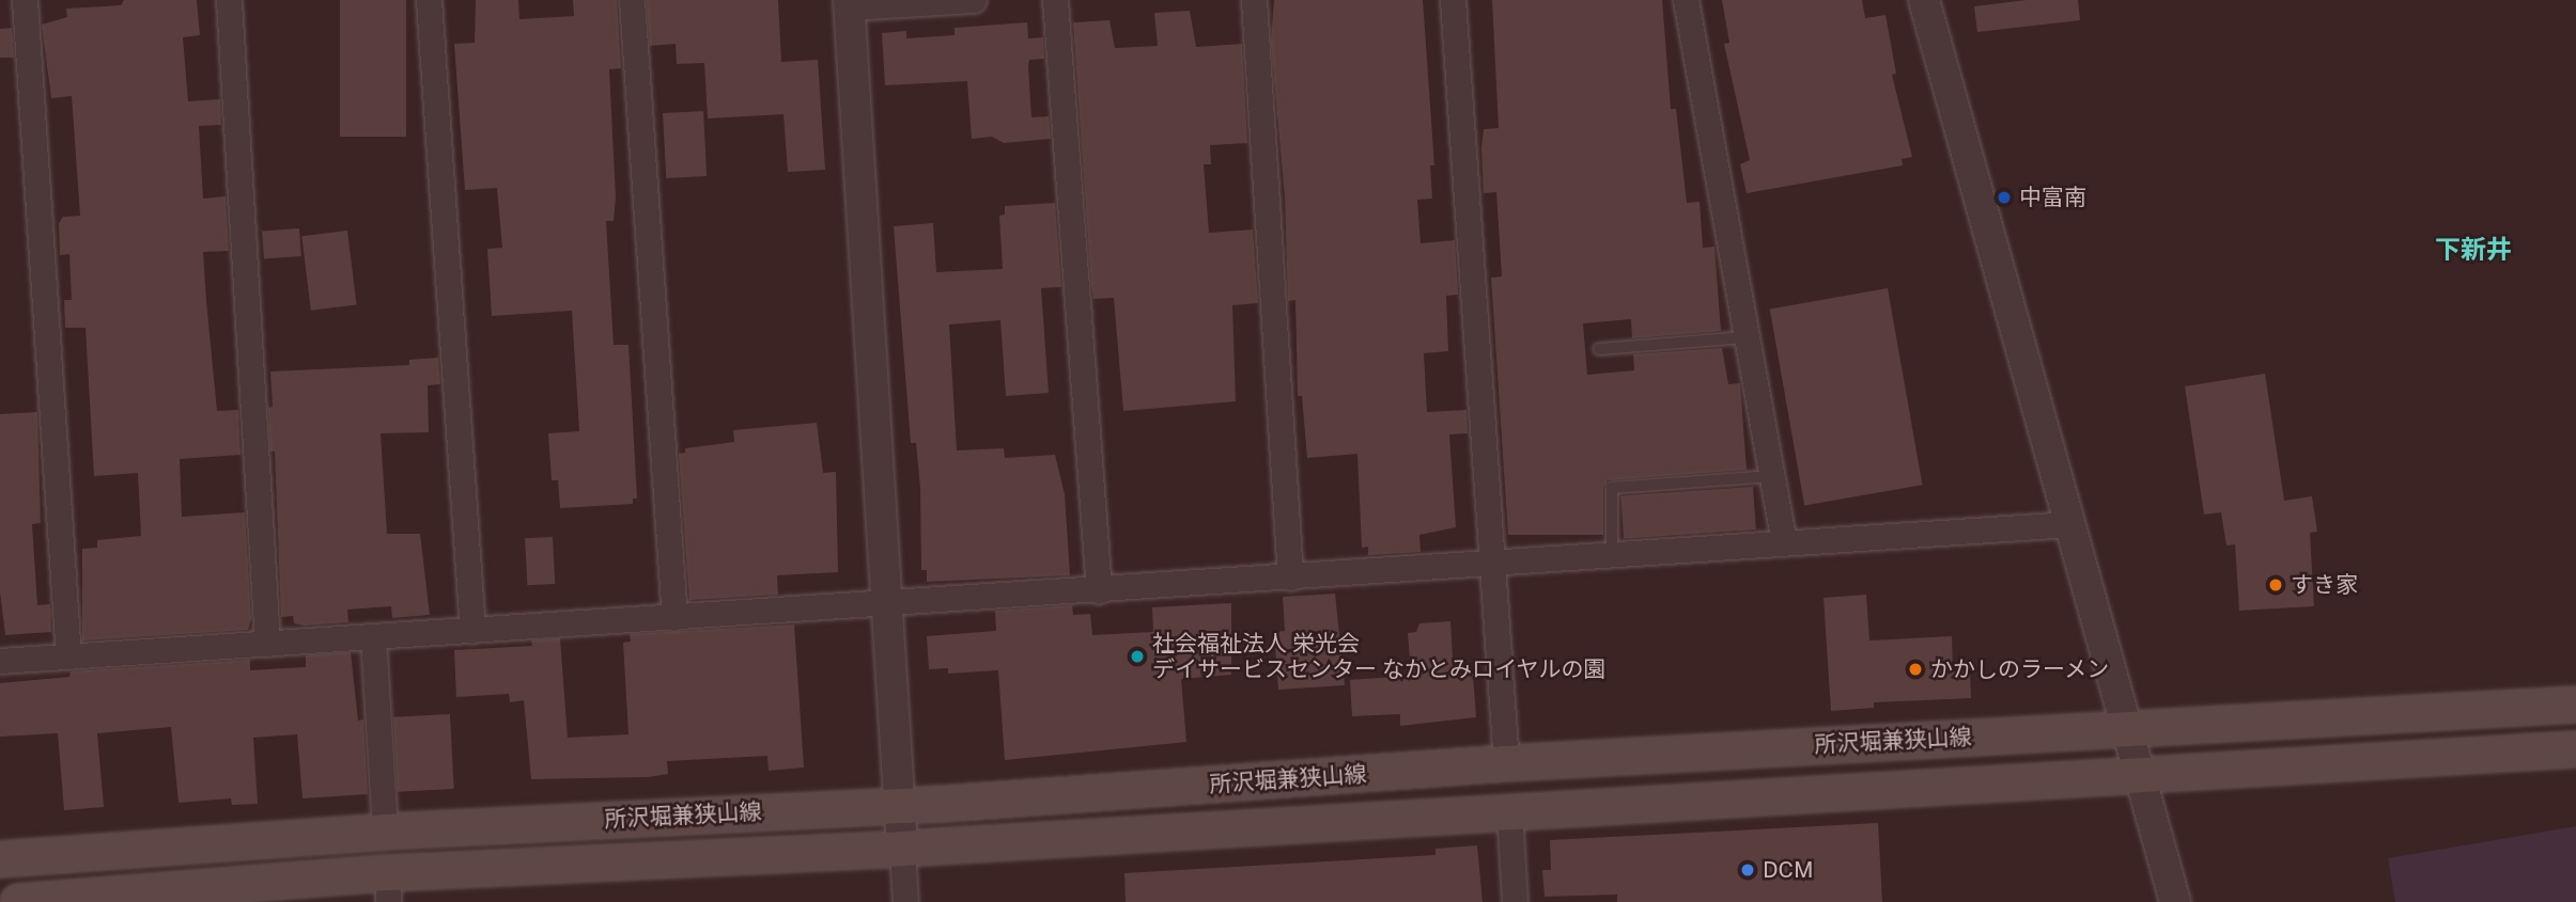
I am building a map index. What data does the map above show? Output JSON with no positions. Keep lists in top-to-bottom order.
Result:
{
  "streets": {
    "main road": ["所沢堀兼狭山線"]
  },
  "districts": ["下新井"],
  "places": [
    "中富南",
    "すき家",
    "社会福祉法人 栄光会 デイサービスセンター なかとみロイヤルの園",
    "かかしのラーメン",
    "DCM"
  ]
}
